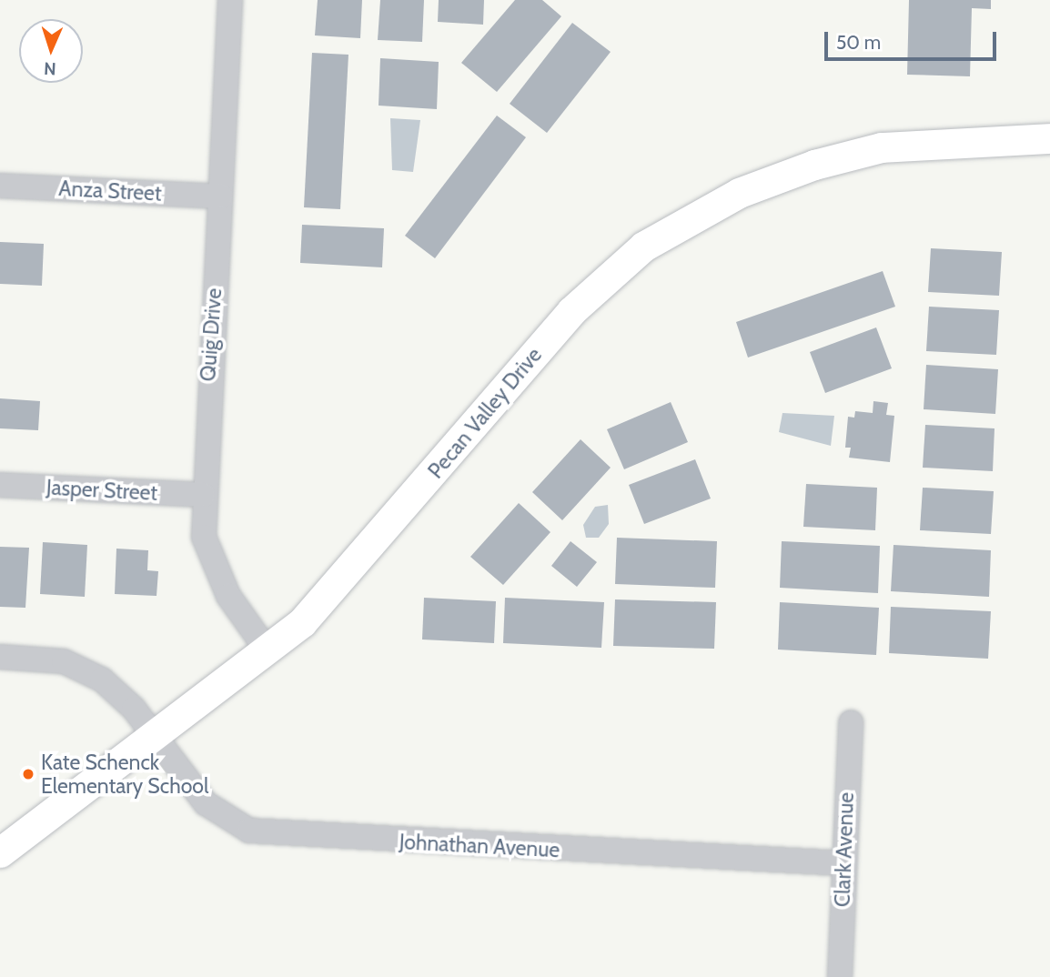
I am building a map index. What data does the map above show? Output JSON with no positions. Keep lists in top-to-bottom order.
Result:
{
  "streets": {
    "main road": ["Pecan Valley Drive"],
    "street": [
      "Anza Street",
      "Quig Drive",
      "Jasper Street",
      "Johnathan Avenue",
      "Clark Avenue"
    ]
  },
  "crossings": [
    ["Anza Street", "Quig Drive"],
    ["Quig Drive", "Pecan Valley Drive"],
    ["Quig Drive", "Jasper Street"],
    ["Pecan Valley Drive", "Johnathan Avenue"],
    ["Johnathan Avenue", "Clark Avenue"]
  ],
  "places": ["Kate Schenck Elementary School"],
  "scale_bar": "50 m",
  "north": "bottom"
}
